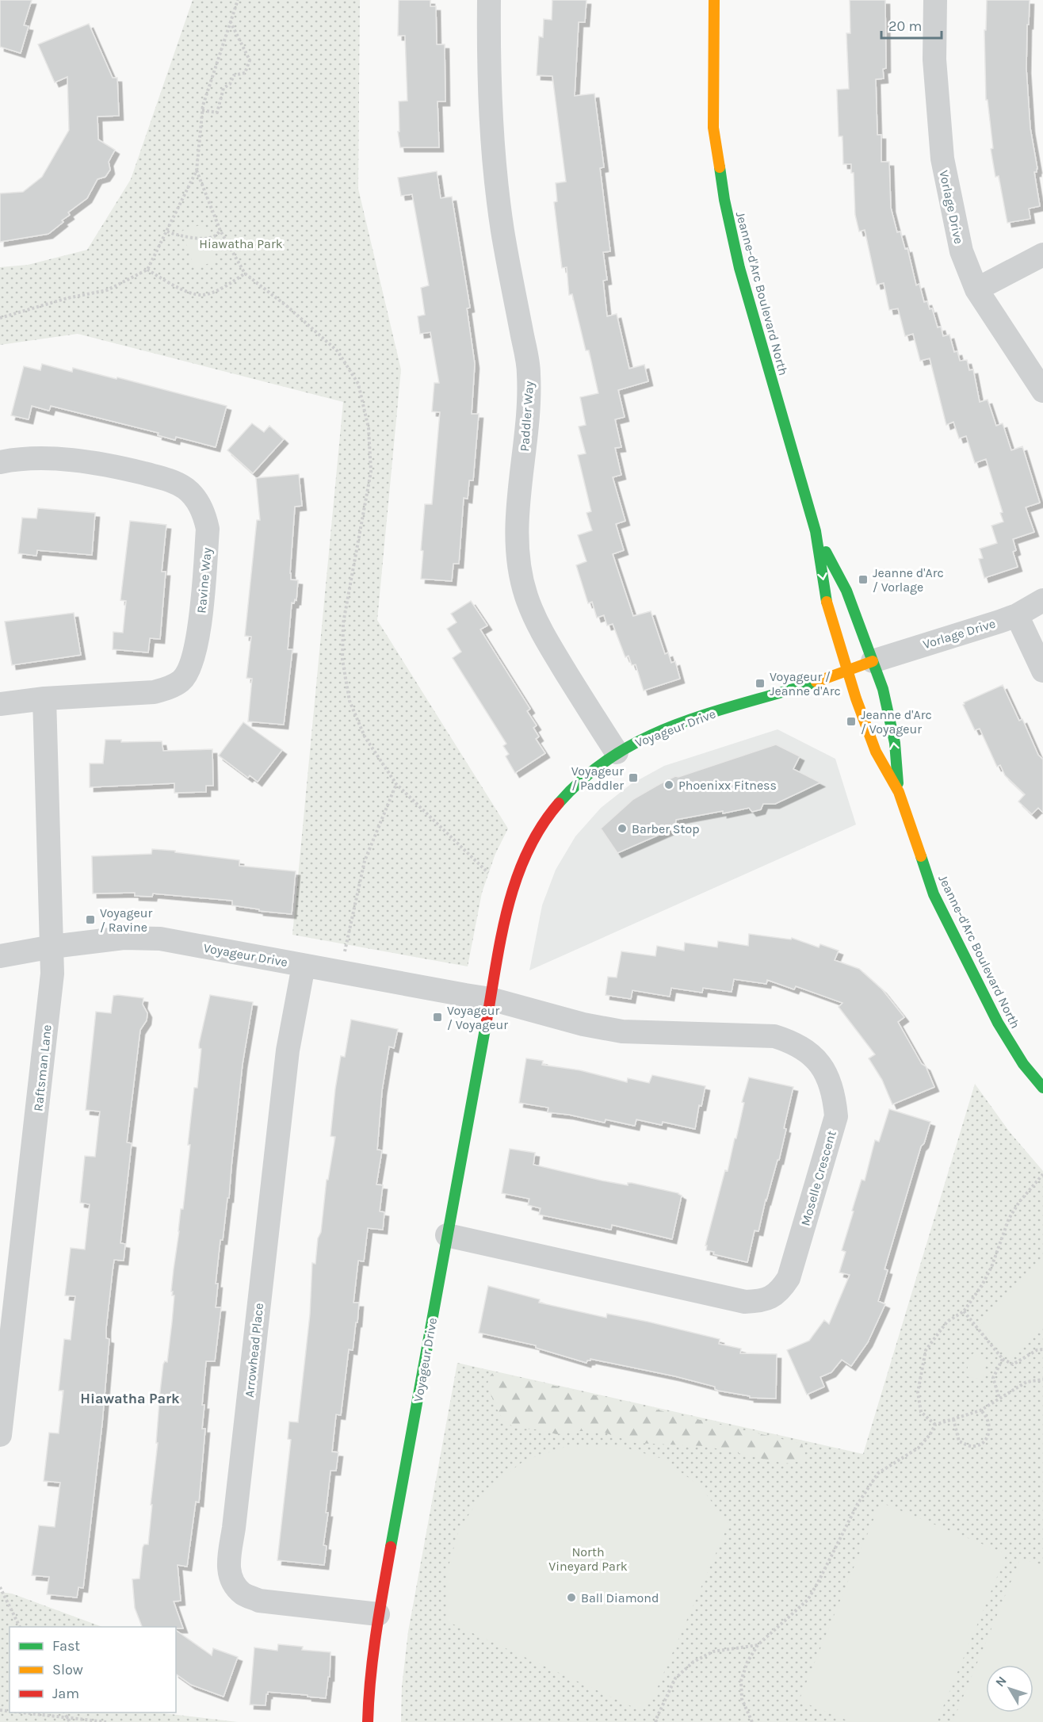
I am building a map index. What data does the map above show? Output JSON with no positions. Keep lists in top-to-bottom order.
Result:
{
  "streets": {
    "main road": ["Jeanne-d'Arc Boulevard North", "Voyageur Drive"],
    "street": [
      "Vorlage Drive",
      "Paddler Way",
      "Ravine Way",
      "Raftsman Lane",
      "Moselle Crescent",
      "Arrowhead Place"
    ]
  },
  "crossings": [
    ["Vorlage Drive", "Jeanne-d'Arc Boulevard North"],
    ["Vorlage Drive", "Voyageur Drive"],
    ["Jeanne-d'Arc Boulevard North", "Voyageur Drive"],
    ["Paddler Way", "Voyageur Drive"],
    ["Ravine Way", "Raftsman Lane"],
    ["Voyageur Drive", "Raftsman Lane"],
    ["Voyageur Drive", "Moselle Crescent"],
    ["Voyageur Drive", "Arrowhead Place"]
  ],
  "districts": ["Hiawatha Park"],
  "parks": ["Hiawatha Park", "North Vineyard Park"],
  "places": {
    "transit": [
      "Jeanne d'Arc / Vorlage",
      "Voyageur / Jeanne d'Arc",
      "Jeanne d'Arc / Voyageur",
      "Voyageur / Paddler",
      "Voyageur / Ravine",
      "Voyageur / Voyageur"
    ],
    "other": ["Phoenixx Fitness", "Barber Stop", "Ball Diamond"]
  },
  "legend": ["Fast", "Slow", "Jam"],
  "scale_bar": "20 m",
  "north": "top left"
}
